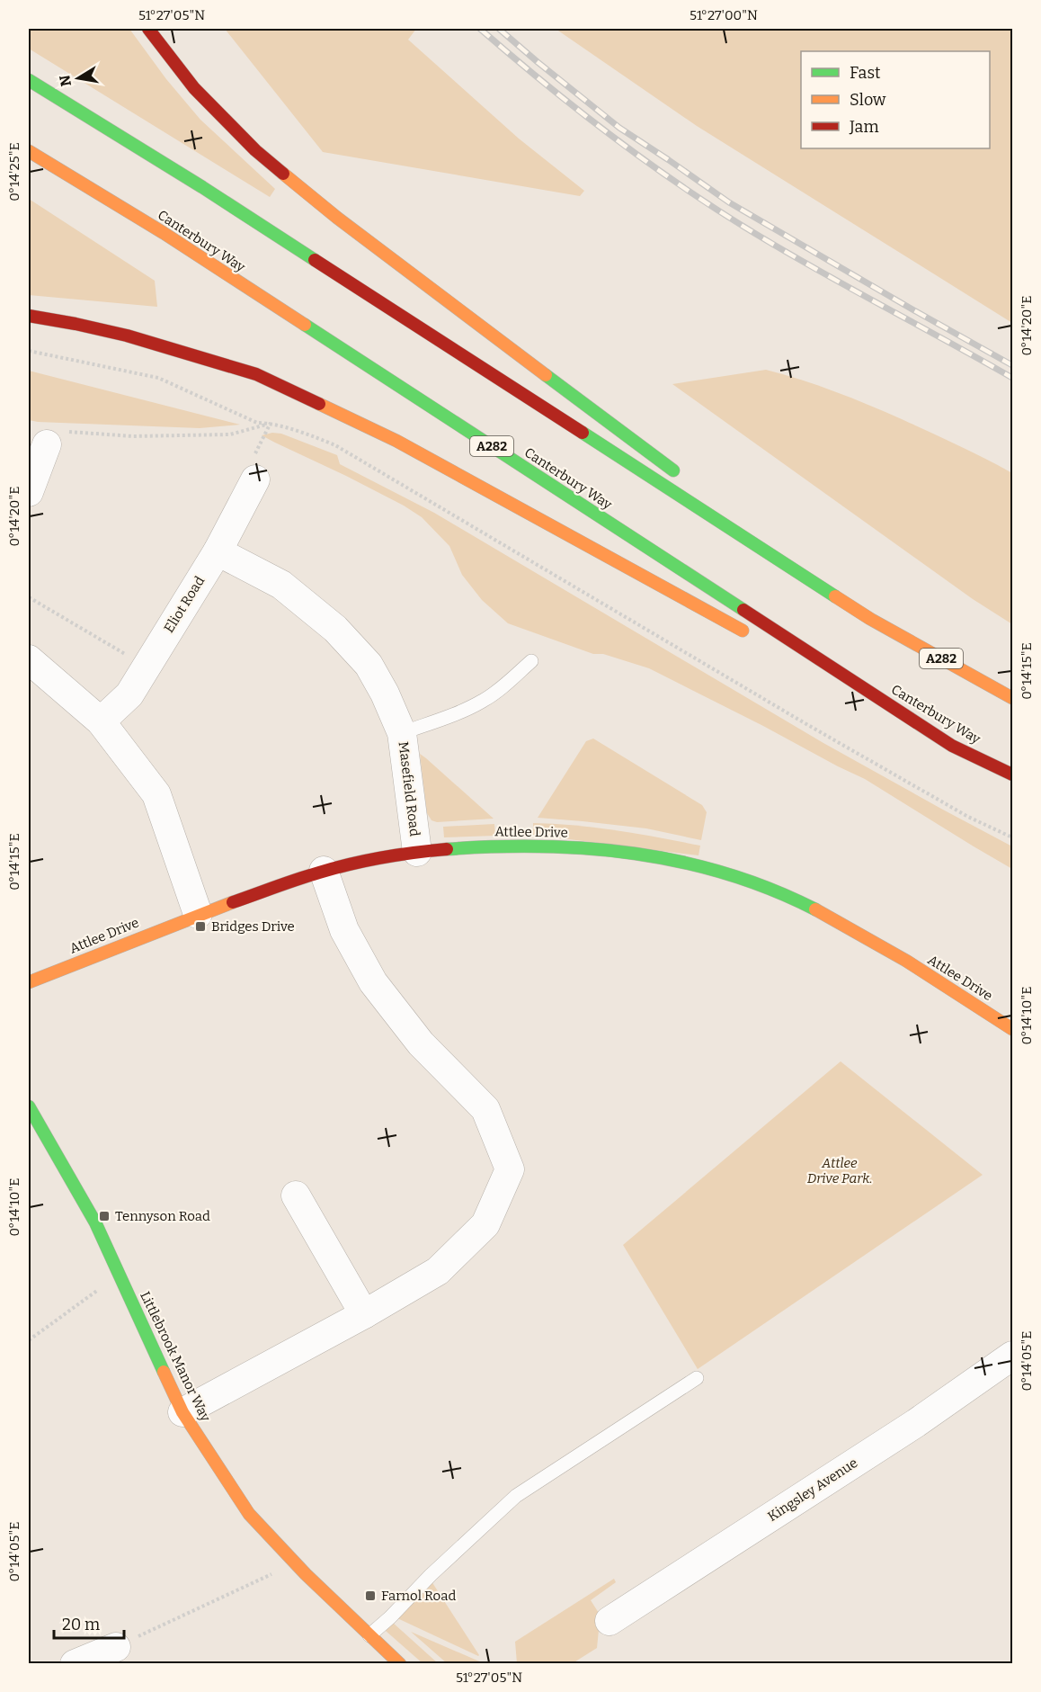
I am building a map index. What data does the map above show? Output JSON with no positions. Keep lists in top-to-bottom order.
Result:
{
  "streets": {
    "main road": [
      "Canterbury Way",
      "A282",
      "Attlee Drive",
      "Littlebrook Manor Way"
    ],
    "street": ["Eliot Road", "Masefield Road", "Kingsley Avenue"]
  },
  "crossings": [
    ["Canterbury Way", "A282"],
    ["Eliot Road", "Masefield Road"],
    ["Masefield Road", "Attlee Drive"]
  ],
  "parks": ["Attlee Drive Park."],
  "places": {
    "transit": ["Bridges Drive", "Tennyson Road", "Farnol Road"]
  },
  "legend": ["Fast", "Slow", "Jam"],
  "scale_bar": "20 m",
  "north": "left",
  "coordinates": [
    "51°27'05\"N",
    "51°27'00\"N",
    "0°14'25\"E",
    "0°14'20\"E",
    "0°14'15\"E",
    "0°14'10\"E",
    "0°14'05\"E"
  ]
}
